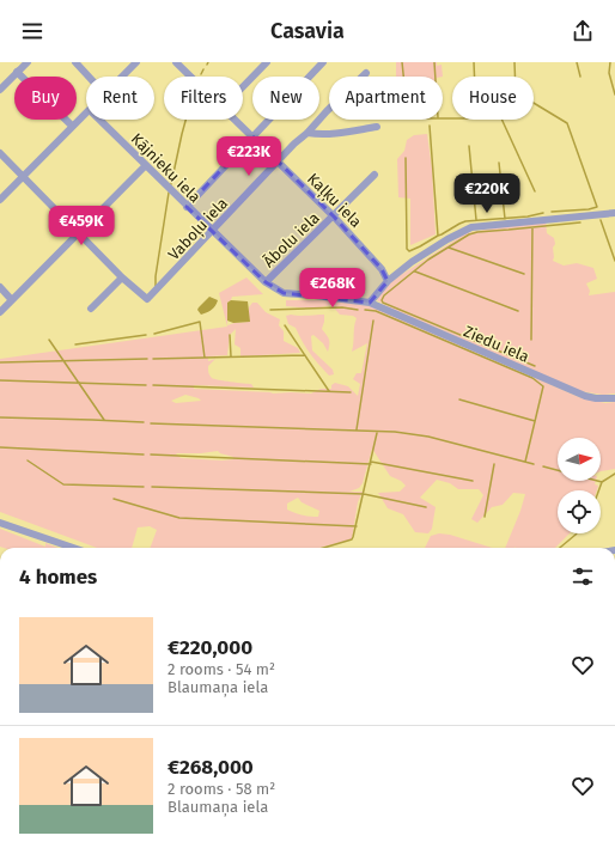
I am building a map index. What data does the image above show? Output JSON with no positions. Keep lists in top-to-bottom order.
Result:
{
  "streets": {
    "street": [
      "Kājnieku iela",
      "Kaļķu iela",
      "Vaboļu iela",
      "Ābolu iela",
      "Ziedu iela"
    ]
  },
  "crossings": [
    ["Kājnieku iela", "Vaboļu iela"],
    ["Kājnieku iela", "Ābolu iela"],
    ["Kājnieku iela", "Ziedu iela"],
    ["Kaļķu iela", "Vaboļu iela"],
    ["Kaļķu iela", "Ābolu iela"],
    ["Ābolu iela", "Ziedu iela"]
  ],
  "north": "right",
  "page": {
    "header": "Casavia",
    "chip": [
      "Buy",
      "Rent",
      "Filters",
      "New",
      "Apartment",
      "House"
    ],
    "price": [
      "€223K",
      "€220K",
      "€459K",
      "€268K"
    ],
    "heading": "4 homes",
    "list": [
      {
        "name": "€220,000",
        "note": "2 rooms · 54 m² · Blaumaņa iela"
      },
      {
        "name": "€268,000",
        "note": "2 rooms · 58 m² · Blaumaņa iela"
      }
    ]
  }
}
